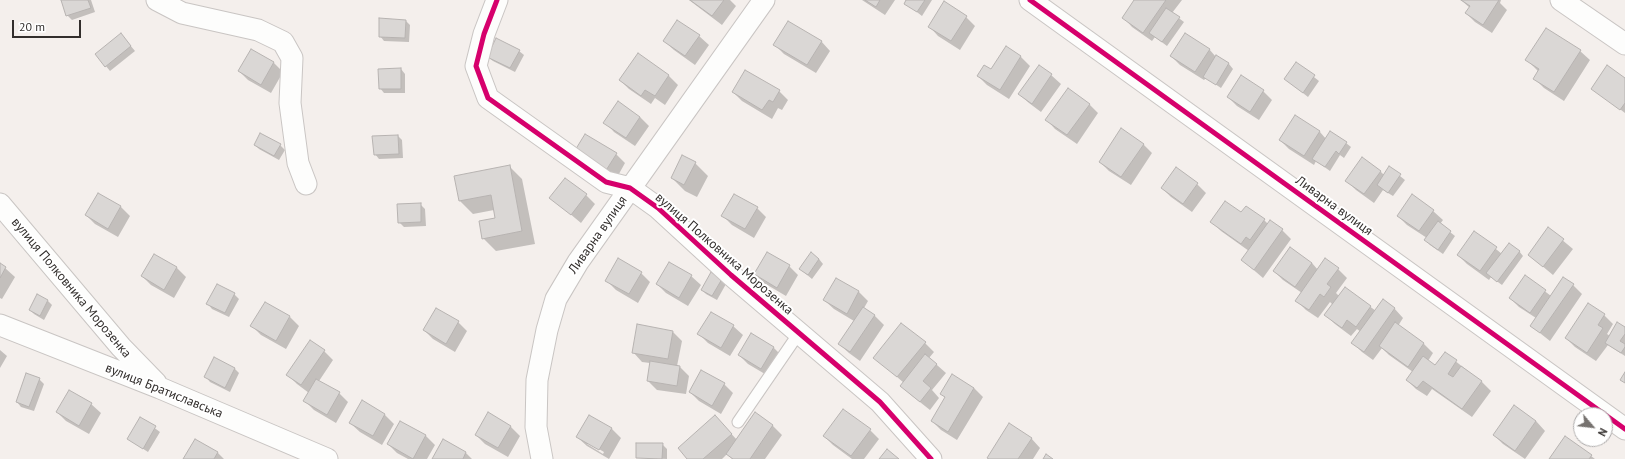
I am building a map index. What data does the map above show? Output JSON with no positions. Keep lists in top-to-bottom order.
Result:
{
  "streets": {
    "street": ["Ливарна вулиця", "вулиця Полковника Морозенка", "вулиця Братиславська"]
  },
  "crossings": [
    ["Ливарна вулиця", "вулиця Полковника Морозенка"],
    ["вулиця Полковника Морозенка", "вулиця Братиславська"]
  ],
  "scale_bar": "20 m",
  "north": "bottom right"
}
